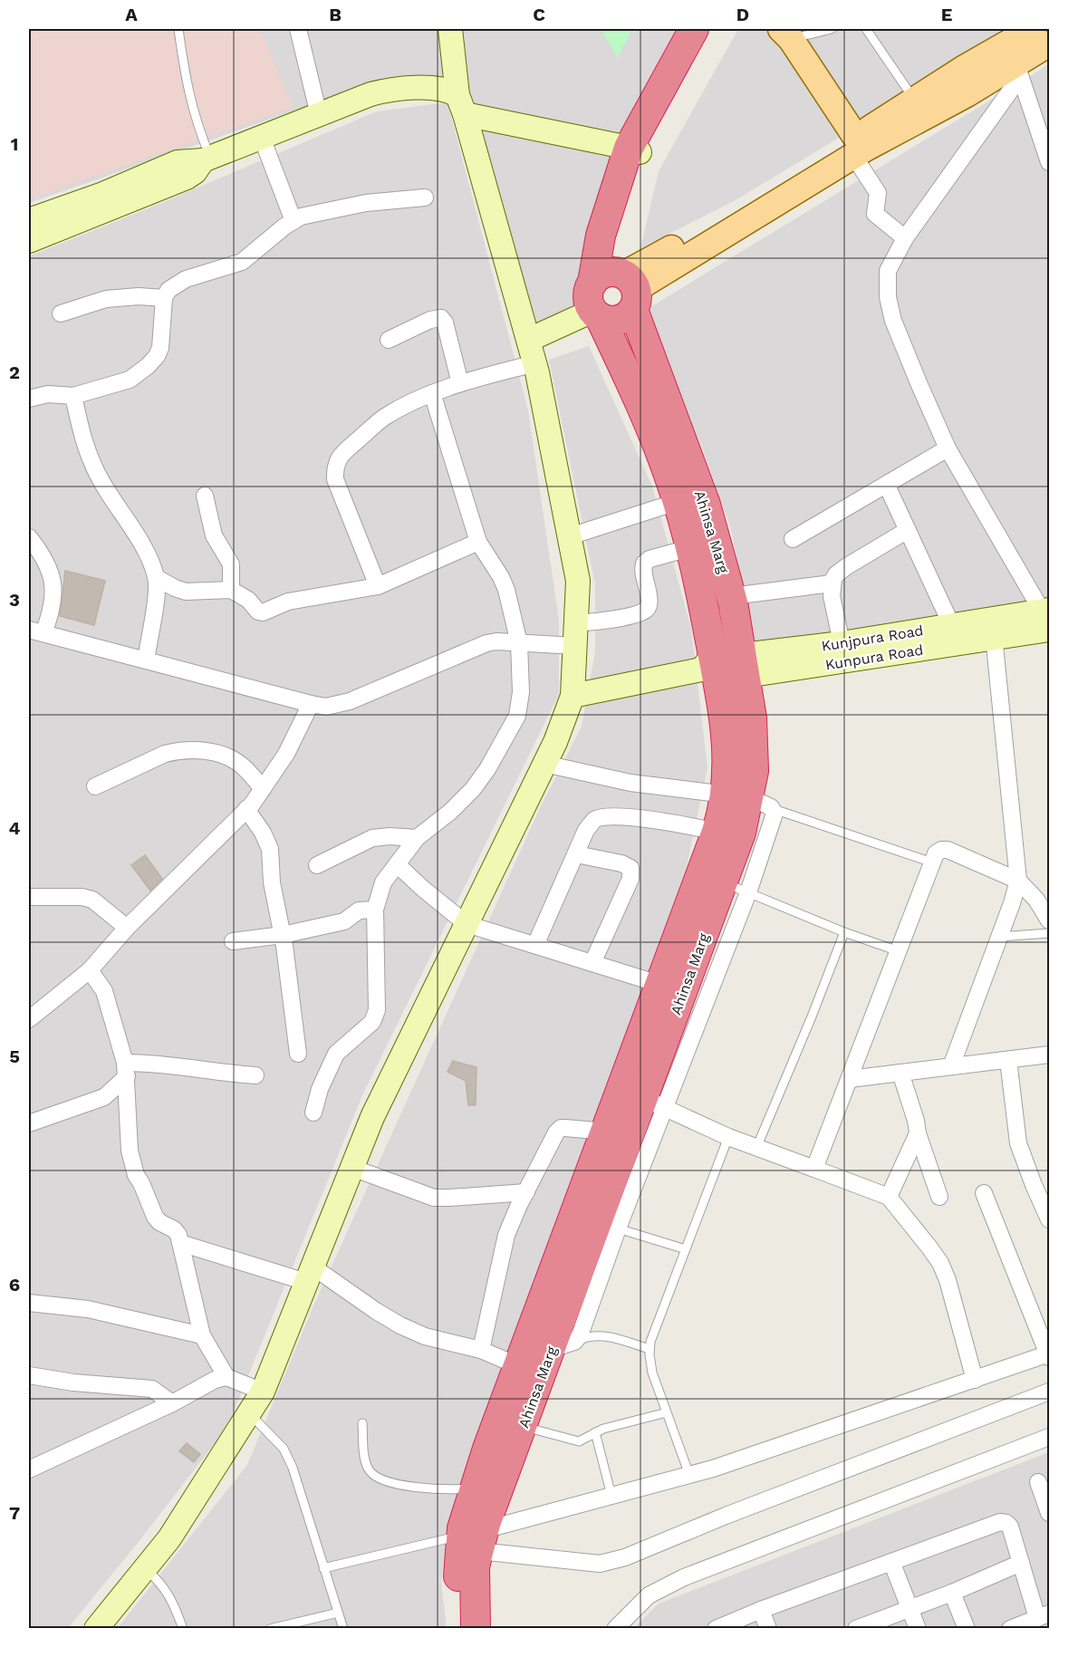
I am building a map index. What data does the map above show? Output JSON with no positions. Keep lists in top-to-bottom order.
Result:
{
  "streets": {
    "highway": ["Ahinsa Marg"],
    "street": ["Kunjpura Road", "Kunpura Road"]
  },
  "crossings": [
    ["Ahinsa Marg", "Kunjpura Road"],
    ["Ahinsa Marg", "Kunpura Road"],
    ["Kunjpura Road", "Kunpura Road"]
  ],
  "grid": {
    "columns": [
      "A",
      "B",
      "C",
      "D",
      "E"
    ],
    "rows": [
      "1",
      "2",
      "3",
      "4",
      "5",
      "6",
      "7"
    ]
  }
}
